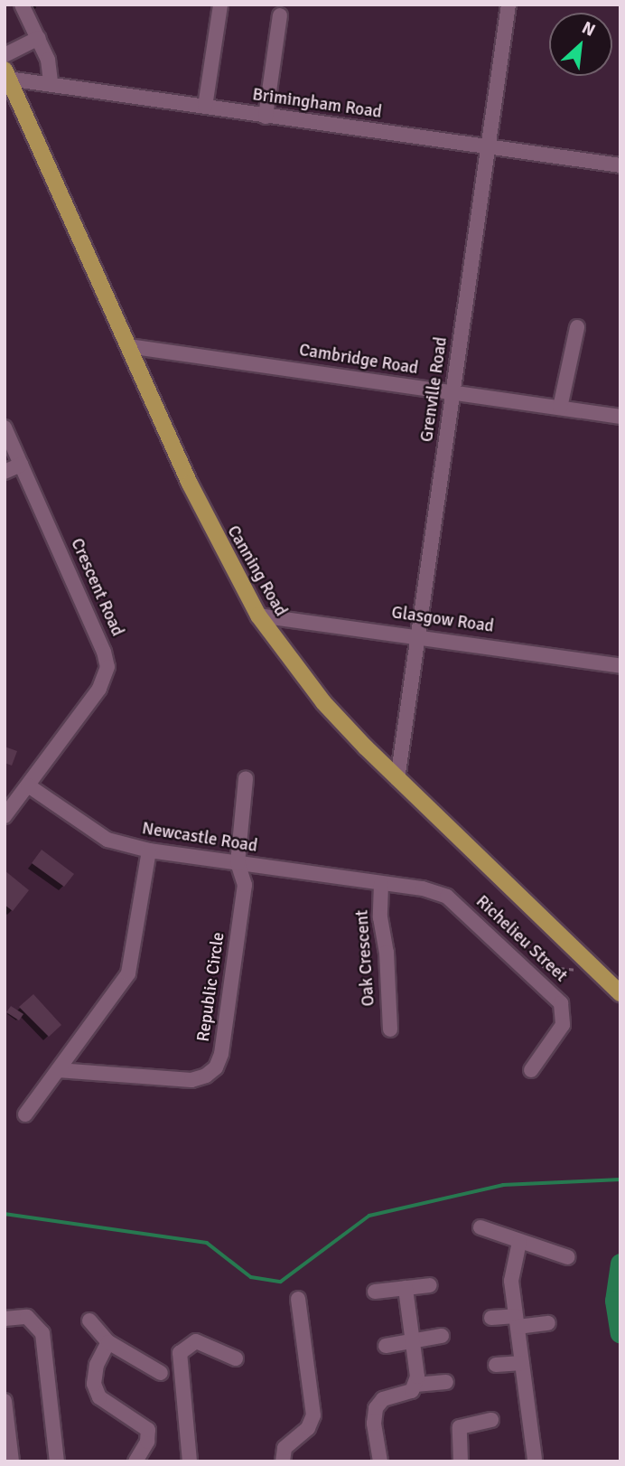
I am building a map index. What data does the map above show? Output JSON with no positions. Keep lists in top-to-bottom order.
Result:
{
  "streets": {
    "main road": ["Canning Road"],
    "street": [
      "Brimingham Road",
      "Cambridge Road",
      "Grenville Road",
      "Crescent Road",
      "Glasgow Road",
      "Newcastle Road",
      "Richelieu Street",
      "Oak Crescent",
      "Republic Circle"
    ]
  },
  "crossings": [
    ["Brimingham Road", "Grenville Road"],
    ["Brimingham Road", "Canning Road"],
    ["Cambridge Road", "Grenville Road"],
    ["Cambridge Road", "Canning Road"],
    ["Grenville Road", "Canning Road"],
    ["Grenville Road", "Glasgow Road"],
    ["Canning Road", "Glasgow Road"],
    ["Crescent Road", "Newcastle Road"],
    ["Newcastle Road", "Richelieu Street"],
    ["Newcastle Road", "Oak Crescent"],
    ["Newcastle Road", "Republic Circle"],
    ["Richelieu Street", "Oak Crescent"]
  ],
  "north": "top right"
}
